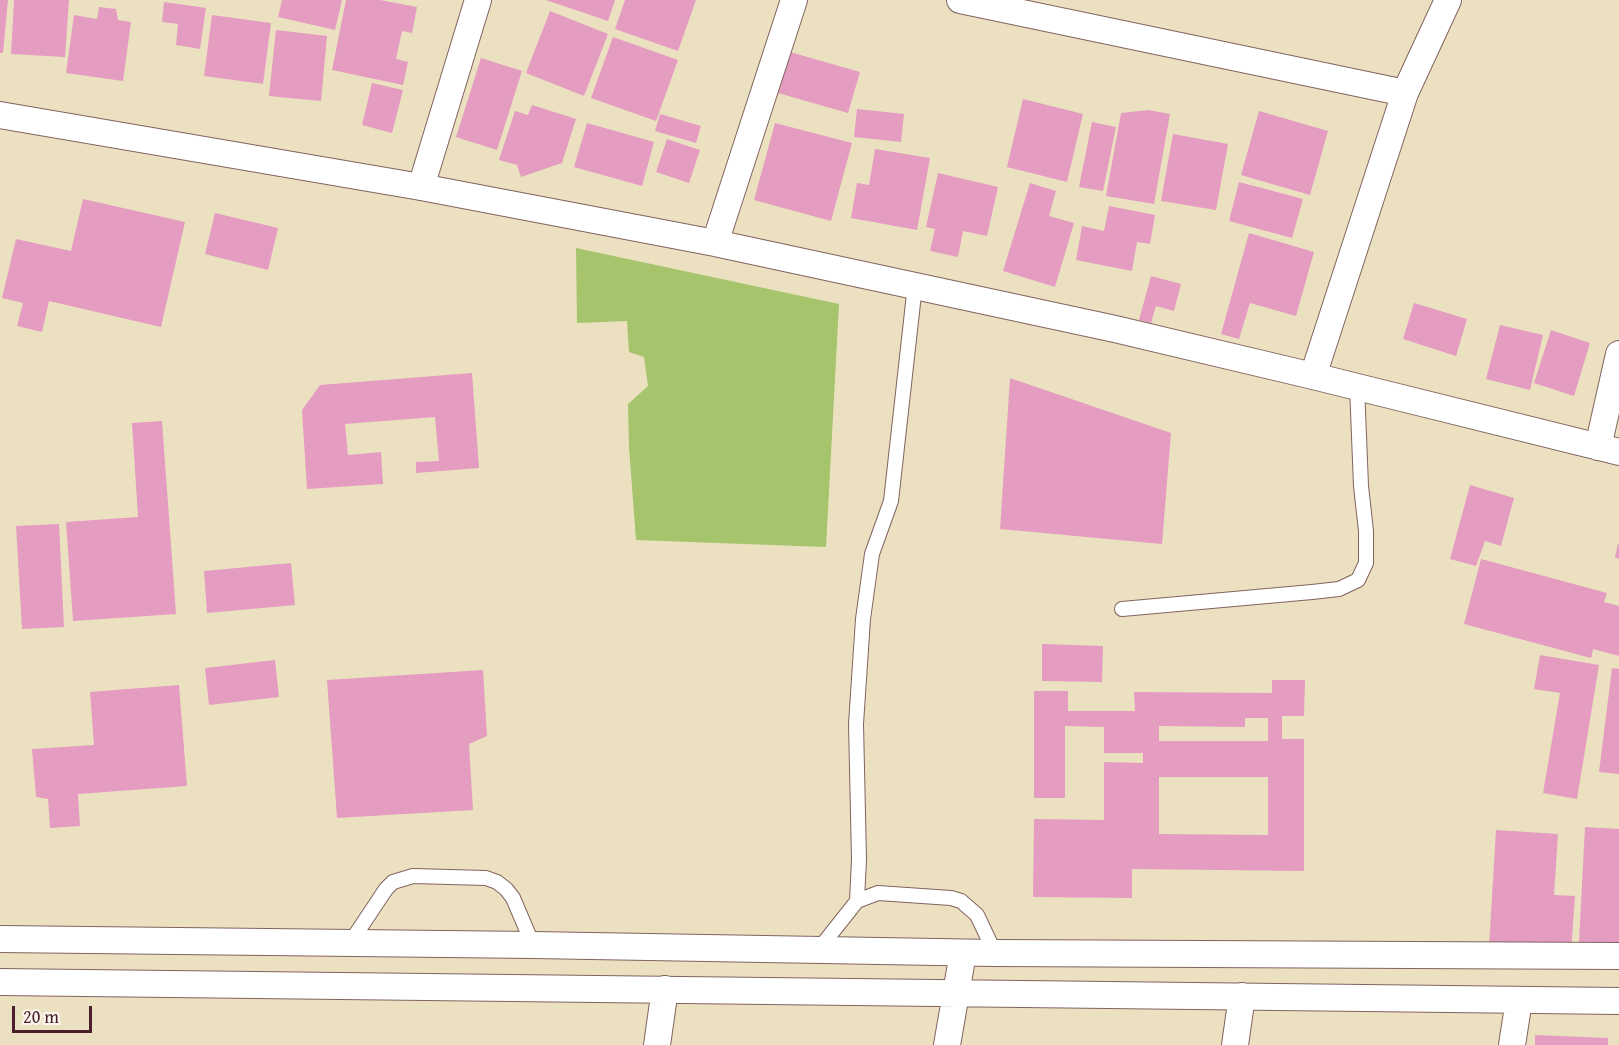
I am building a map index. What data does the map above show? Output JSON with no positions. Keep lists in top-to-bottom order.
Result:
{
  "scale_bar": "20 m"
}
